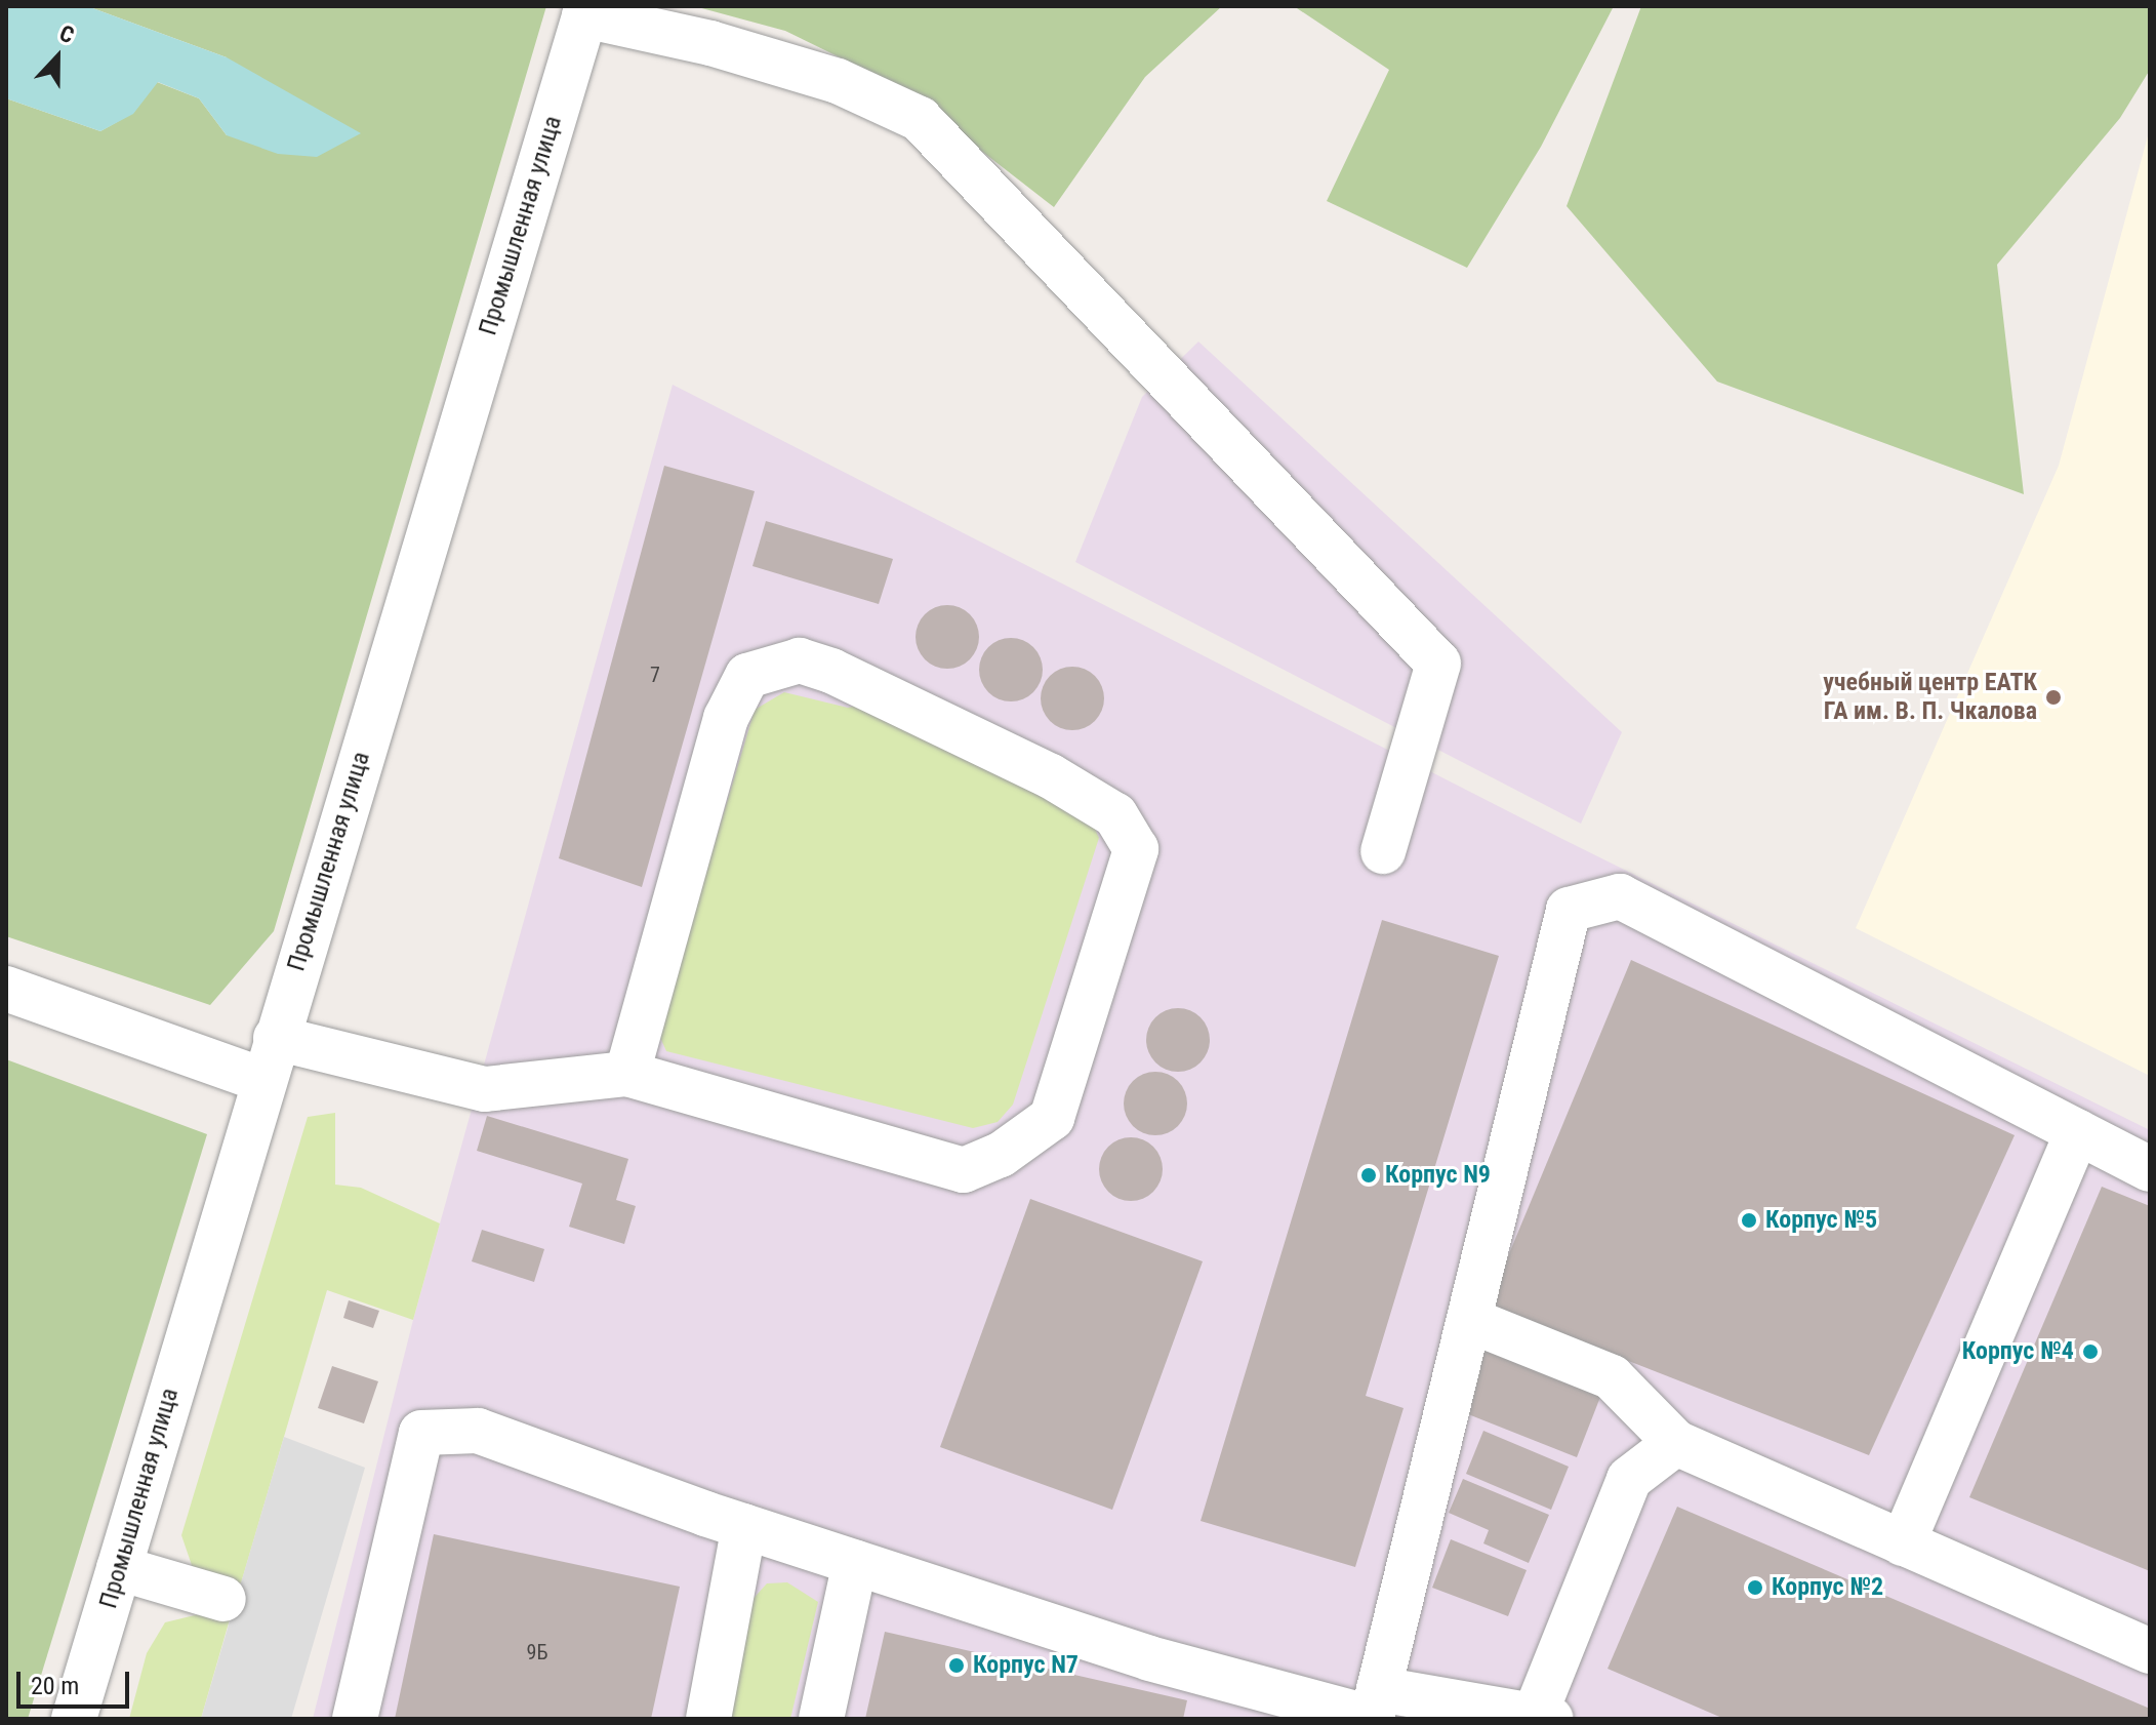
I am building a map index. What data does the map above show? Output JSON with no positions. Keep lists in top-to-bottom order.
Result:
{
  "streets": {
    "street": ["Промышленная улица"]
  },
  "places": [
    "учебный центр ЕАТК ГА им. В. П. Чкалова",
    "Корпус N9",
    "Корпус №5",
    "Корпус №4",
    "Корпус №2",
    "Корпус N7"
  ],
  "house_numbers": ["7", "9Б"],
  "scale_bar": "20 m",
  "north": "top"
}
